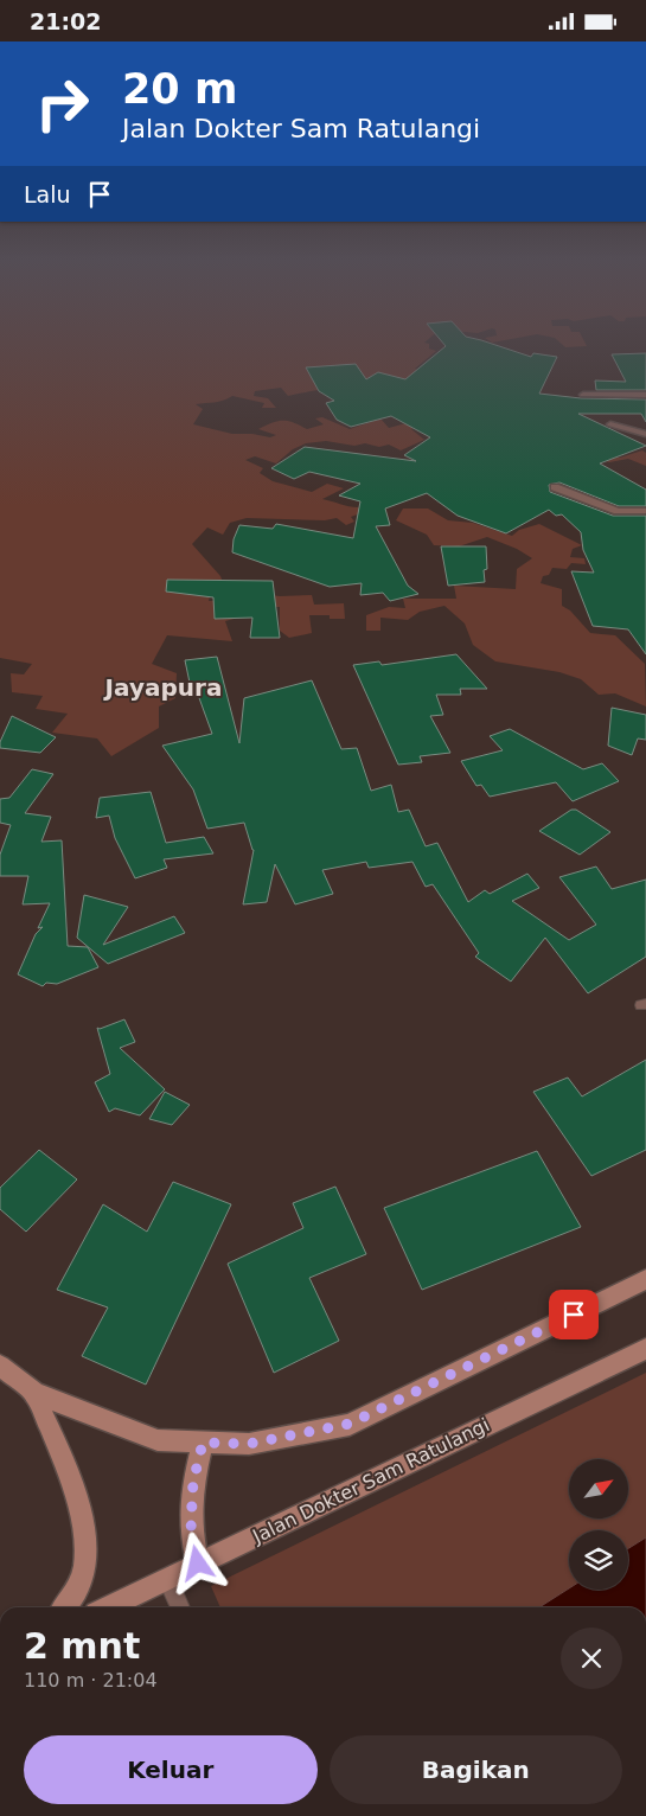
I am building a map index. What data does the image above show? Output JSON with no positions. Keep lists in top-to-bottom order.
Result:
{
  "streets": {
    "main road": ["Jalan Dokter Sam Ratulangi"]
  },
  "districts": ["Jayapura"],
  "north": "top right",
  "page": {
    "status": "21:02",
    "turn": ["20 m", "Jalan Dokter Sam Ratulangi"],
    "then": "Lalu",
    "heading": ["2 mnt", "110 m · 21:04"],
    "buttons": ["Keluar", "Bagikan"]
  }
}
